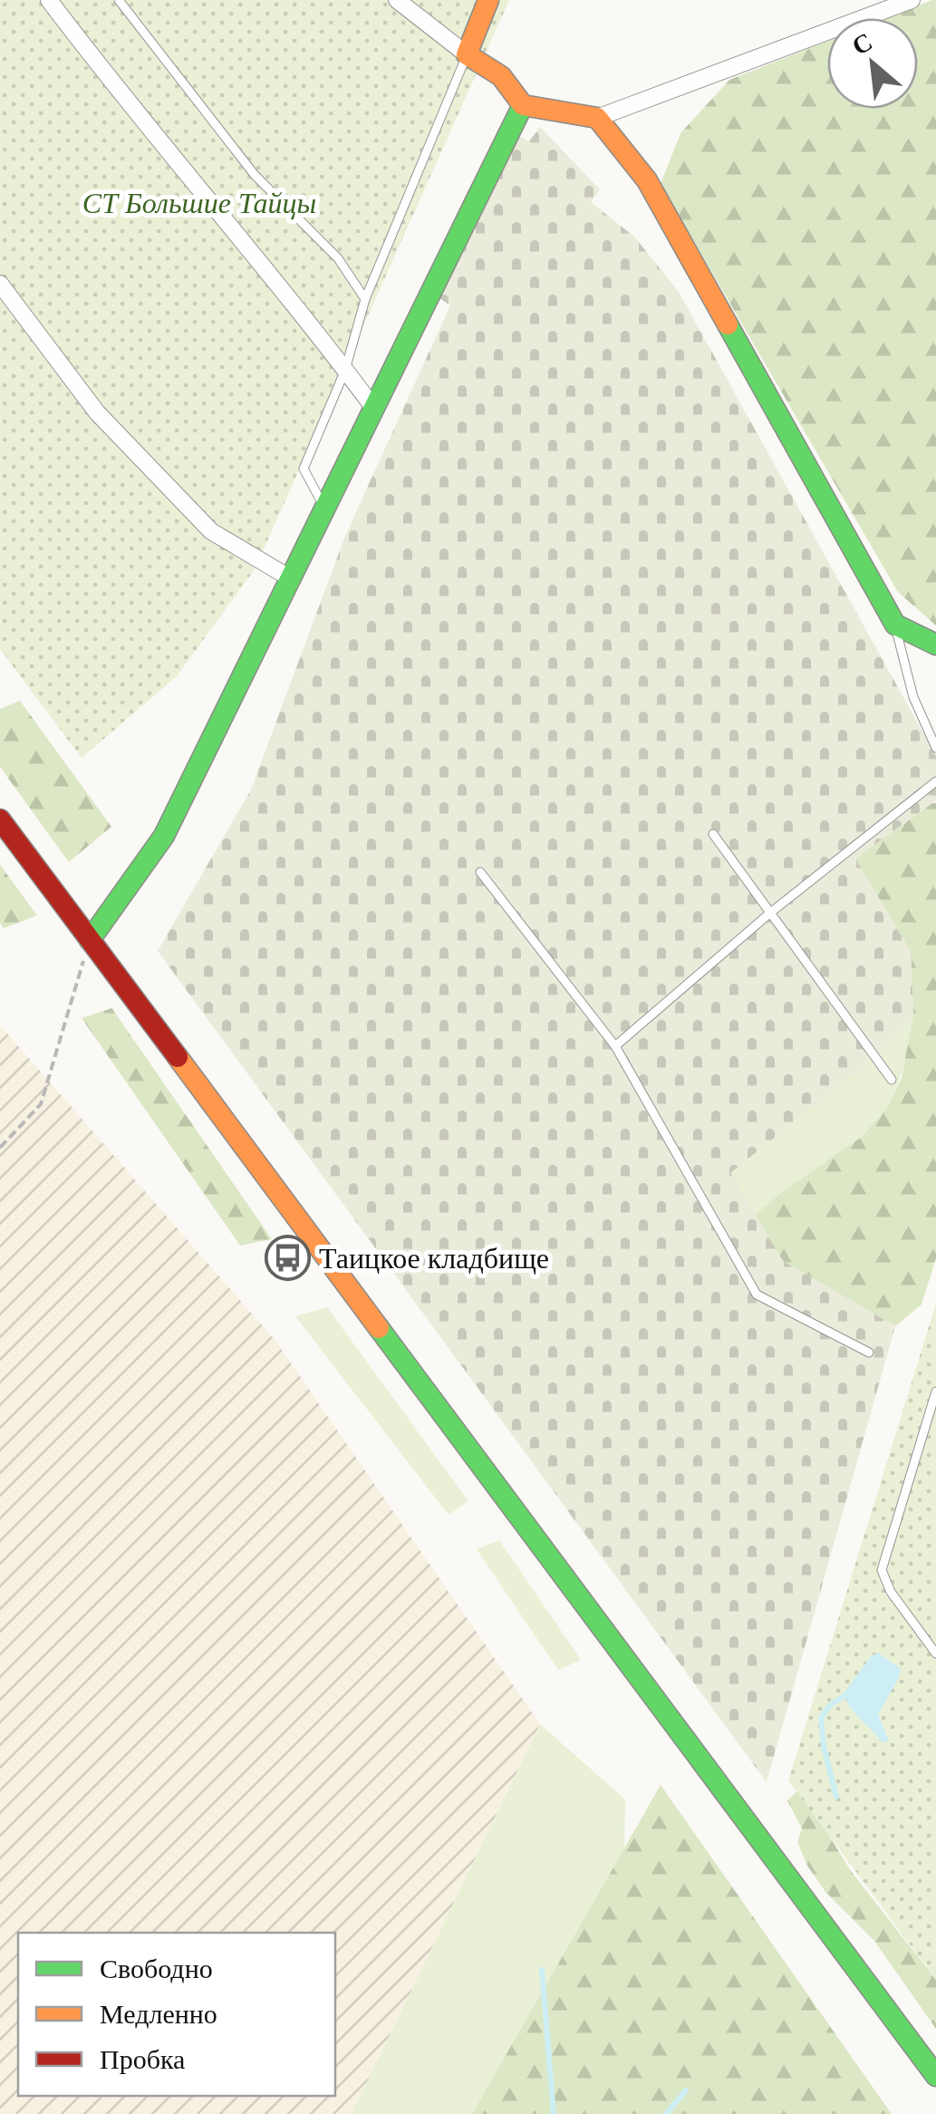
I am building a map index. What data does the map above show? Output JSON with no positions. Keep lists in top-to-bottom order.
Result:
{
  "parks": ["СТ Большие Тайцы"],
  "places": {
    "bus stop": ["Таицкое кладбище"]
  },
  "legend": ["Свободно", "Медленно", "Пробка"],
  "north": "top left"
}
